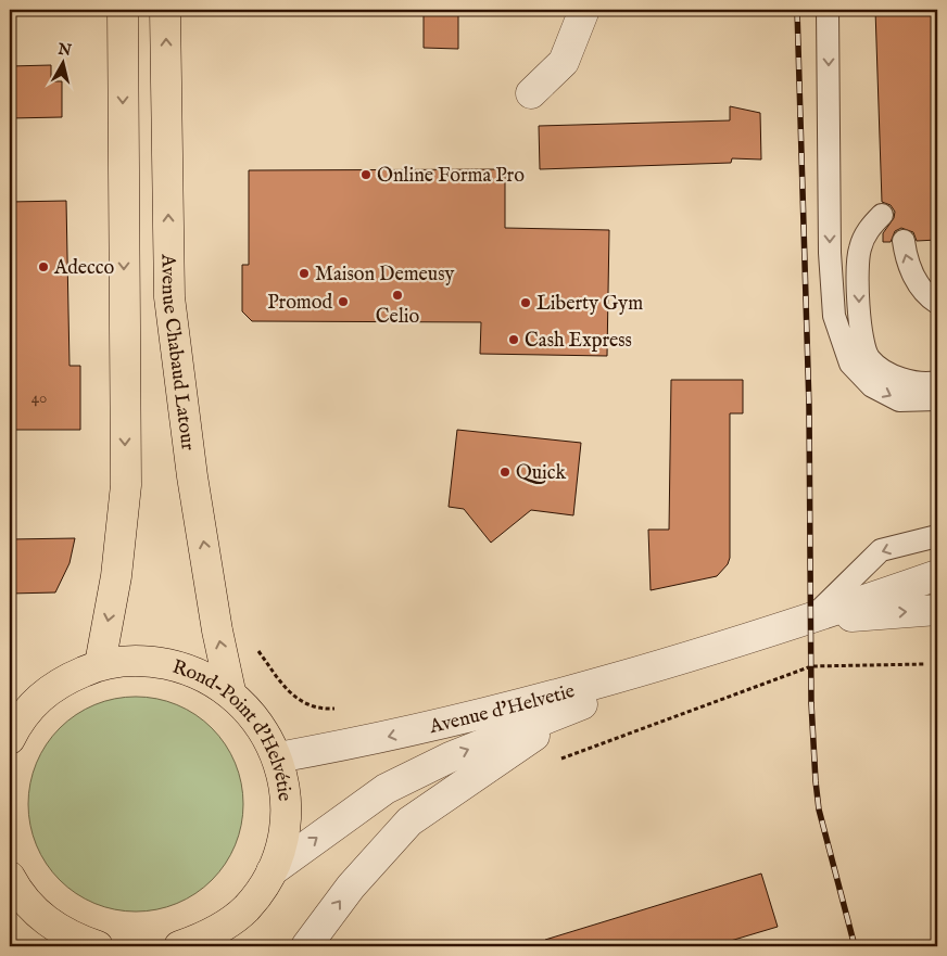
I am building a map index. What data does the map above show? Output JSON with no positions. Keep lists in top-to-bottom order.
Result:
{
  "streets": {
    "main road": ["Avenue Chabaud Latour", "Rond-Point d'Helvétie"],
    "street": ["Avenue d'Helvetie"]
  },
  "crossings": [
    ["Avenue Chabaud Latour", "Rond-Point d'Helvétie"],
    ["Avenue d'Helvetie", "Rond-Point d'Helvétie"]
  ],
  "places": [
    "Online Forma Pro",
    "Adecco",
    "Maison Demeusy",
    "Celio",
    "Promod",
    "Liberty Gym",
    "Cash Express",
    "Quick"
  ],
  "house_numbers": ["40"],
  "north": "top"
}
